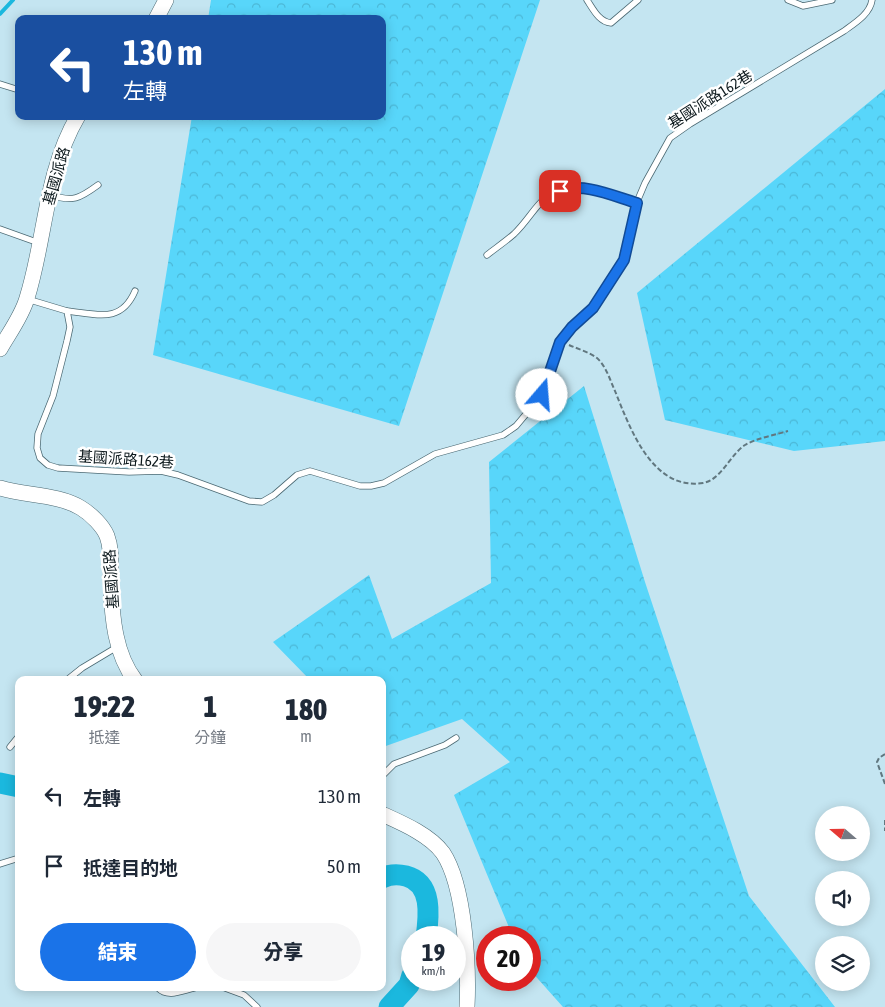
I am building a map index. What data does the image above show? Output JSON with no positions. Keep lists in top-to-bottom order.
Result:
{
  "streets": {
    "street": ["基國派路"],
    "lane": ["基國派路162巷"]
  },
  "north": "left",
  "page": {
    "turn": ["130 m", "左轉"],
    "eta": [
      "19:22",
      "抵達",
      "1",
      "分鐘",
      "180",
      "m"
    ],
    "list": [
      {
        "name": "左轉",
        "value": "130 m"
      },
      {
        "name": "抵達目的地",
        "value": "50 m"
      }
    ],
    "buttons": ["結束", "分享"],
    "speed": "19 km/h",
    "limit": "20"
  }
}
